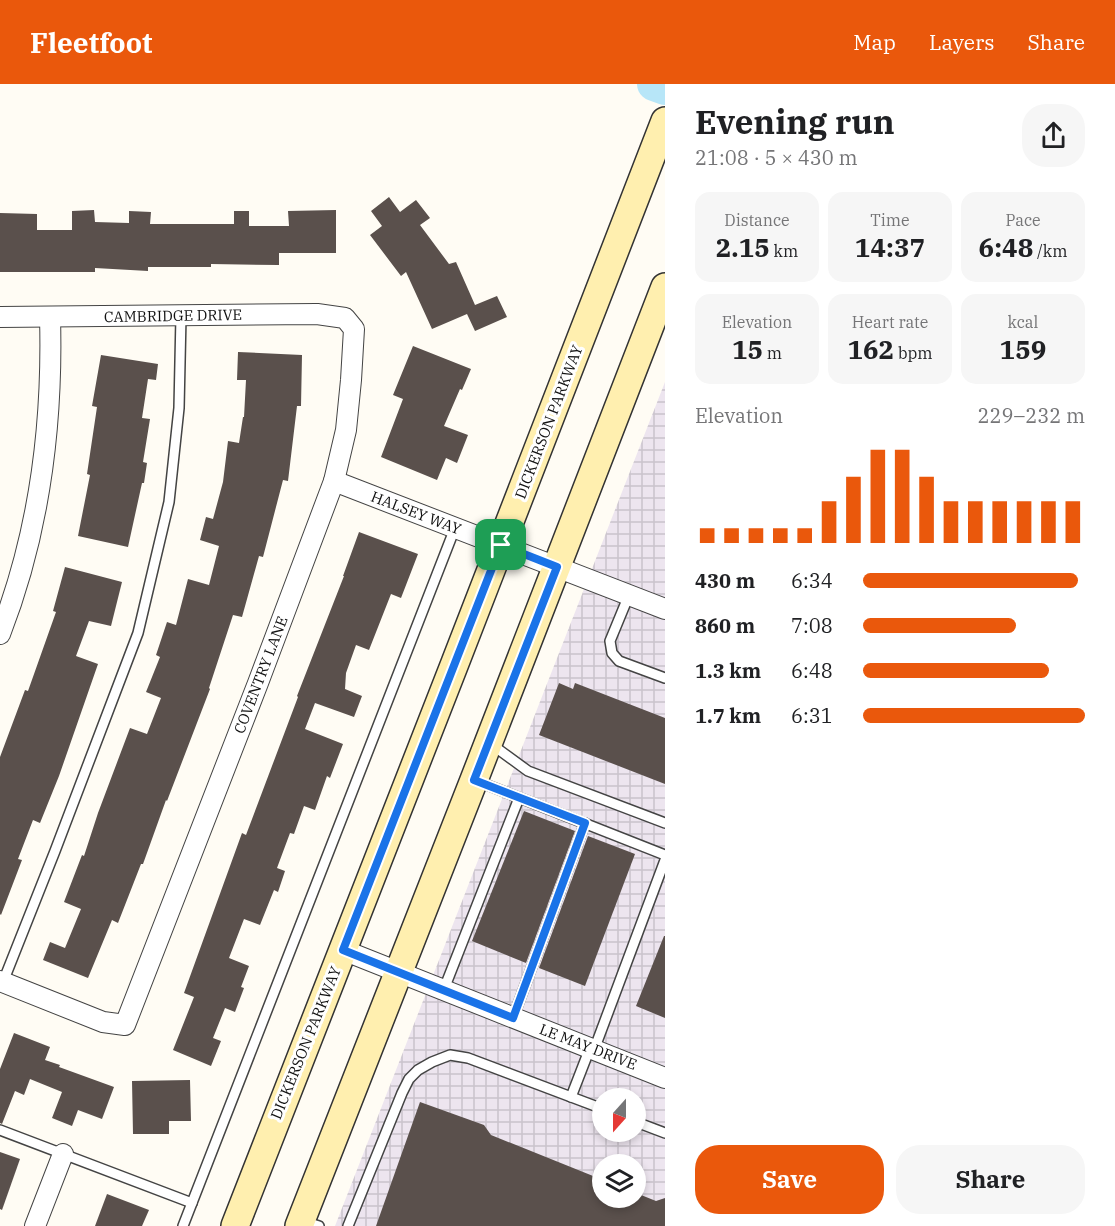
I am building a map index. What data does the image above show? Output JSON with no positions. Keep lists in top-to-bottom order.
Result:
{
  "streets": {
    "main road": ["DICKERSON PARKWAY"],
    "street": [
      "CAMBRIDGE DRIVE",
      "HALSEY WAY",
      "COVENTRY LANE",
      "LE MAY DRIVE"
    ]
  },
  "crossings": [
    ["CAMBRIDGE DRIVE", "COVENTRY LANE"],
    ["DICKERSON PARKWAY", "HALSEY WAY"],
    ["DICKERSON PARKWAY", "LE MAY DRIVE"],
    ["HALSEY WAY", "COVENTRY LANE"]
  ],
  "north": "bottom",
  "page": {
    "header": "Fleetfoot",
    "nav": ["Map", "Layers", "Share"],
    "heading": ["Evening run", "21:08 · 5 × 430 m"],
    "stats": [
      ["Distance", "2.15 km"],
      ["Time", "14:37"],
      ["Pace", "6:48 /km"],
      ["Elevation", "15 m"],
      ["Heart rate", "162 bpm"],
      ["kcal", "159"]
    ],
    "chart": ["Elevation", "229–232 m"],
    "list": [
      {
        "name": "430 m",
        "note": "6:34"
      },
      {
        "name": "860 m",
        "note": "7:08"
      },
      {
        "name": "1.3 km",
        "note": "6:48"
      },
      {
        "name": "1.7 km",
        "note": "6:31"
      }
    ],
    "buttons": ["Save", "Share"]
  }
}
